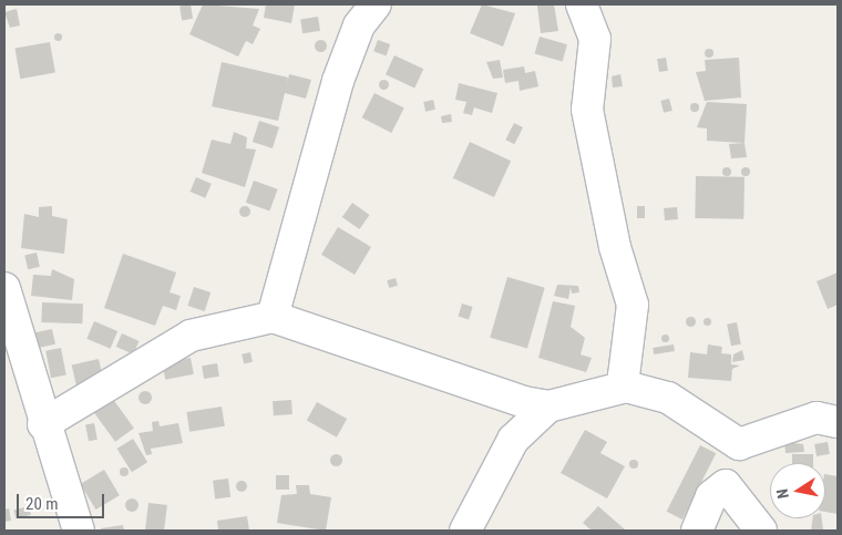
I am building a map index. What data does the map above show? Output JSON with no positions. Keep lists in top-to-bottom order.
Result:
{
  "scale_bar": "20 m",
  "north": "left"
}
